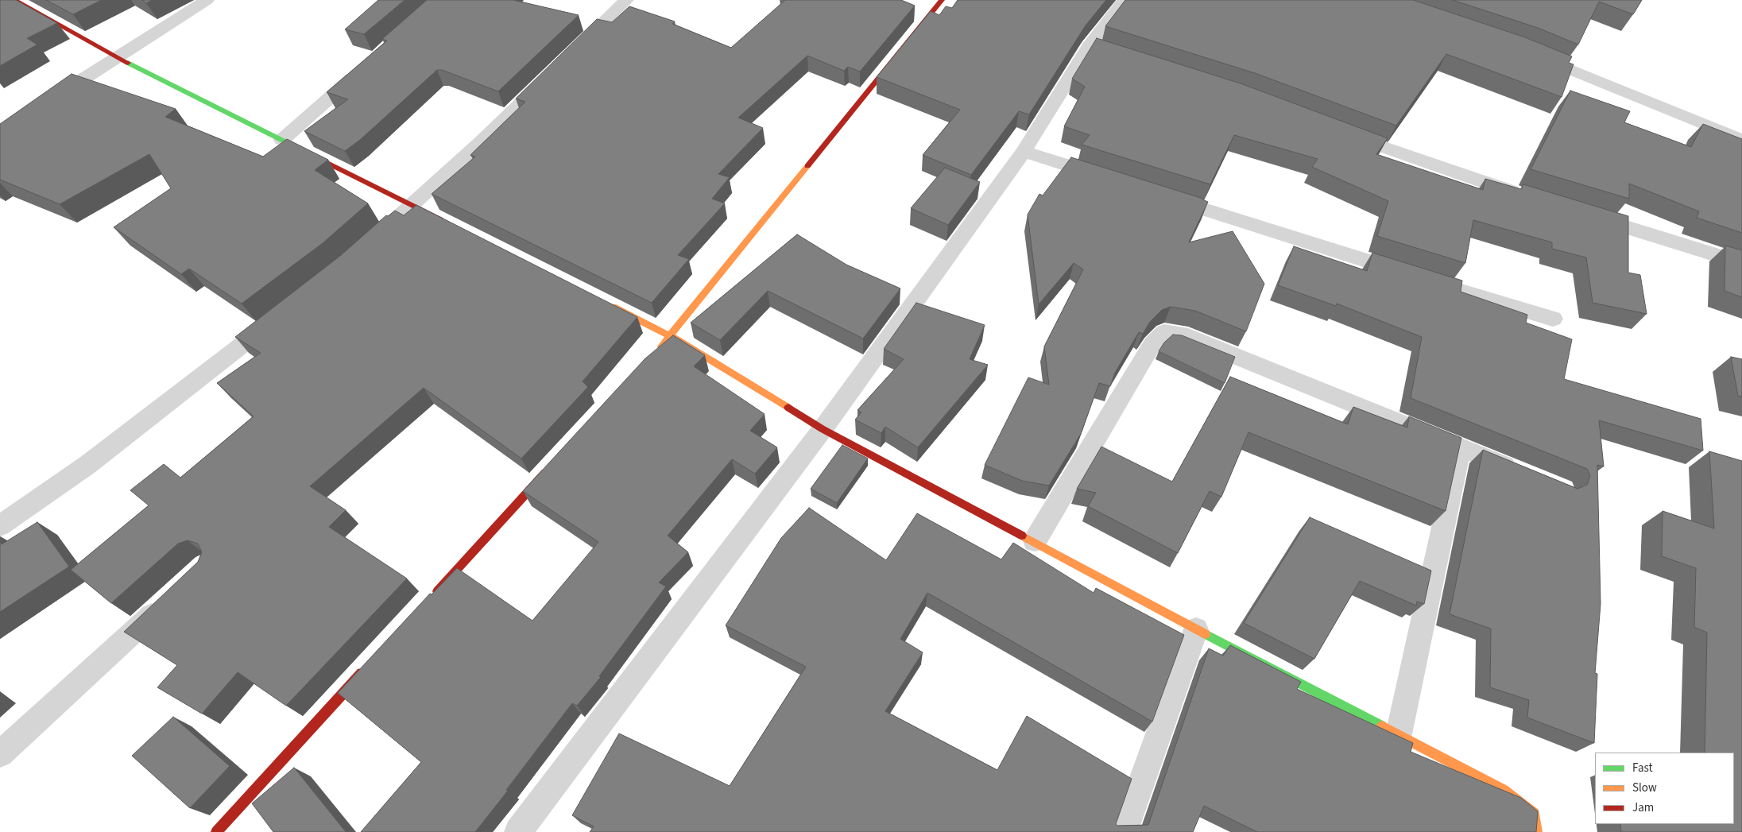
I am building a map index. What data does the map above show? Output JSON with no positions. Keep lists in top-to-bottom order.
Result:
{
  "legend": ["Fast", "Slow", "Jam"]
}
